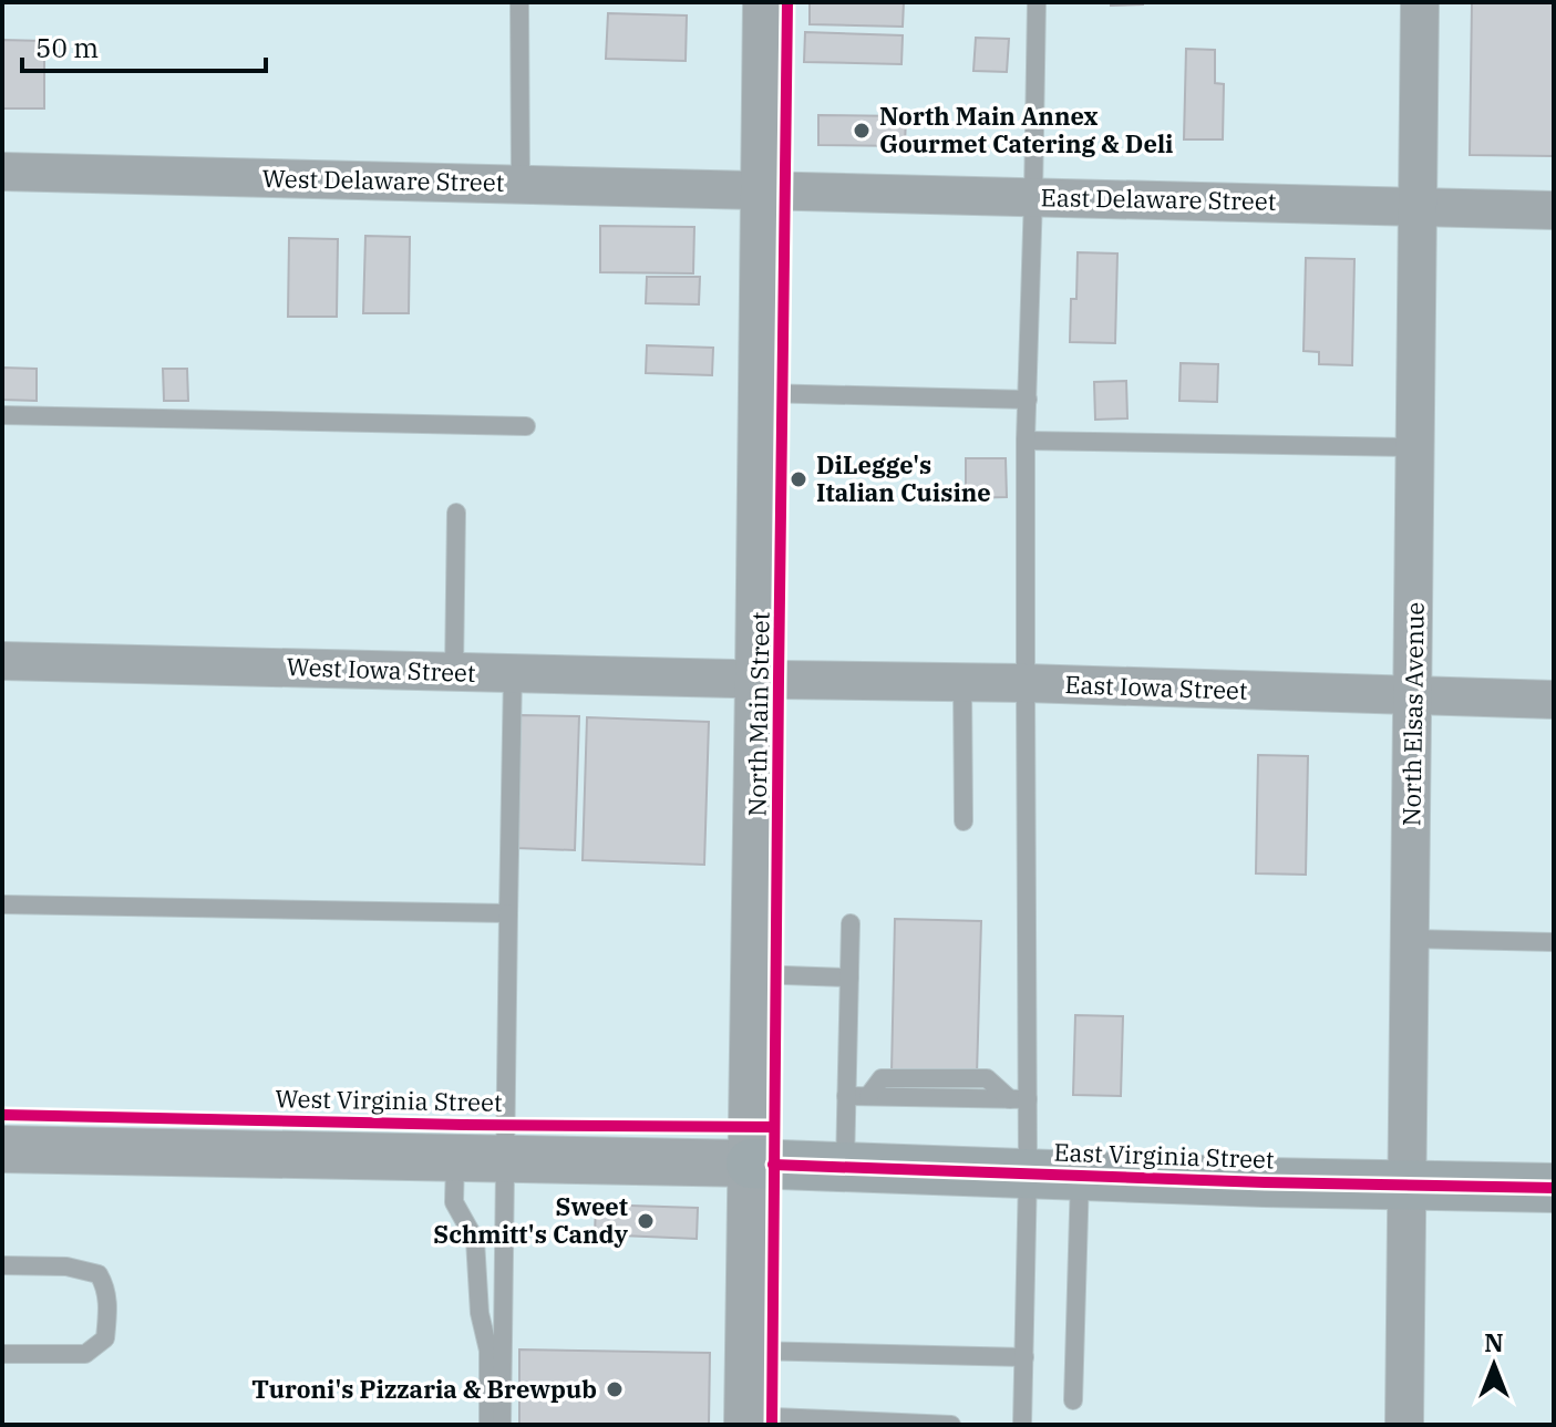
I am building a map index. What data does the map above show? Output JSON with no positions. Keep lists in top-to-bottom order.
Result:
{
  "streets": {
    "main road": ["East Virginia Street"],
    "street": [
      "West Delaware Street",
      "East Delaware Street",
      "West Iowa Street",
      "East Iowa Street",
      "North Main Street",
      "North Elsas Avenue"
    ],
    "cycle path": ["West Virginia Street"]
  },
  "crossings": [
    ["West Delaware Street", "East Delaware Street"],
    ["West Delaware Street", "North Main Street"],
    ["East Delaware Street", "North Main Street"],
    ["East Delaware Street", "North Elsas Avenue"],
    ["West Iowa Street", "East Iowa Street"],
    ["West Iowa Street", "North Main Street"],
    ["East Iowa Street", "North Main Street"],
    ["East Iowa Street", "North Elsas Avenue"],
    ["North Main Street", "East Virginia Street"],
    ["North Elsas Avenue", "East Virginia Street"]
  ],
  "places": [
    "North Main Annex Gourmet Catering & Deli",
    "DiLegge's Italian Cuisine",
    "Sweet Schmitt's Candy",
    "Turoni's Pizzaria & Brewpub"
  ],
  "scale_bar": "50 m",
  "north": "top"
}
